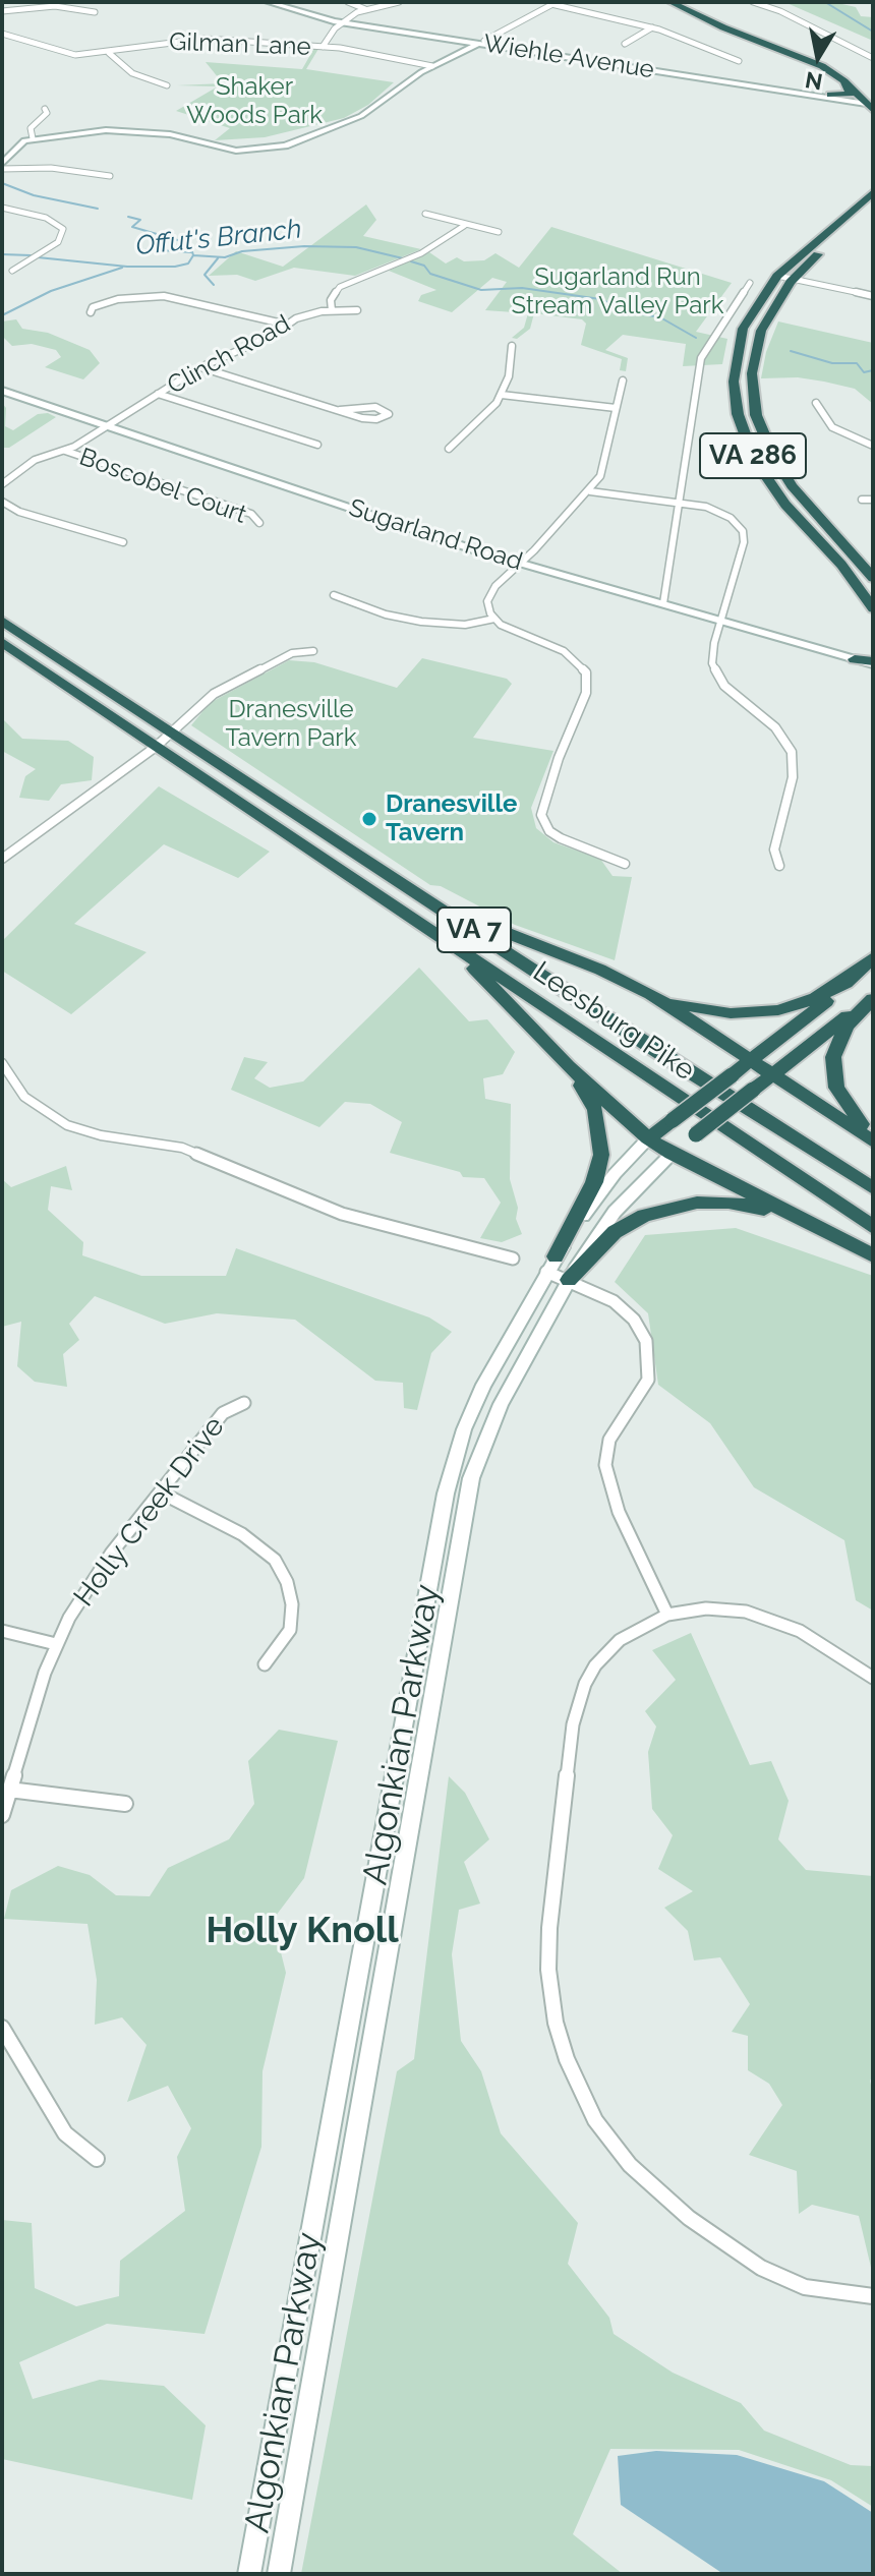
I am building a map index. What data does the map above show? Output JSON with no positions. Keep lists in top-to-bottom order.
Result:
{
  "streets": {
    "highway": ["VA 286", "VA 7", "Leesburg Pike"],
    "main road": ["Wiehle Avenue", "Sugarland Road", "Algonkian Parkway"],
    "street": [
      "Gilman Lane",
      "Clinch Road",
      "Boscobel Court",
      "Holly Creek Drive"
    ]
  },
  "crossings": [
    ["Clinch Road", "Boscobel Court"],
    ["Clinch Road", "Sugarland Road"]
  ],
  "districts": ["Holly Knoll"],
  "water": ["Offut's Branch"],
  "parks": ["Shaker Woods Park", "Sugarland Run Stream Valley Park", "Dranesville Tavern Park"],
  "places": ["Dranesville Tavern"],
  "north": "bottom"
}
